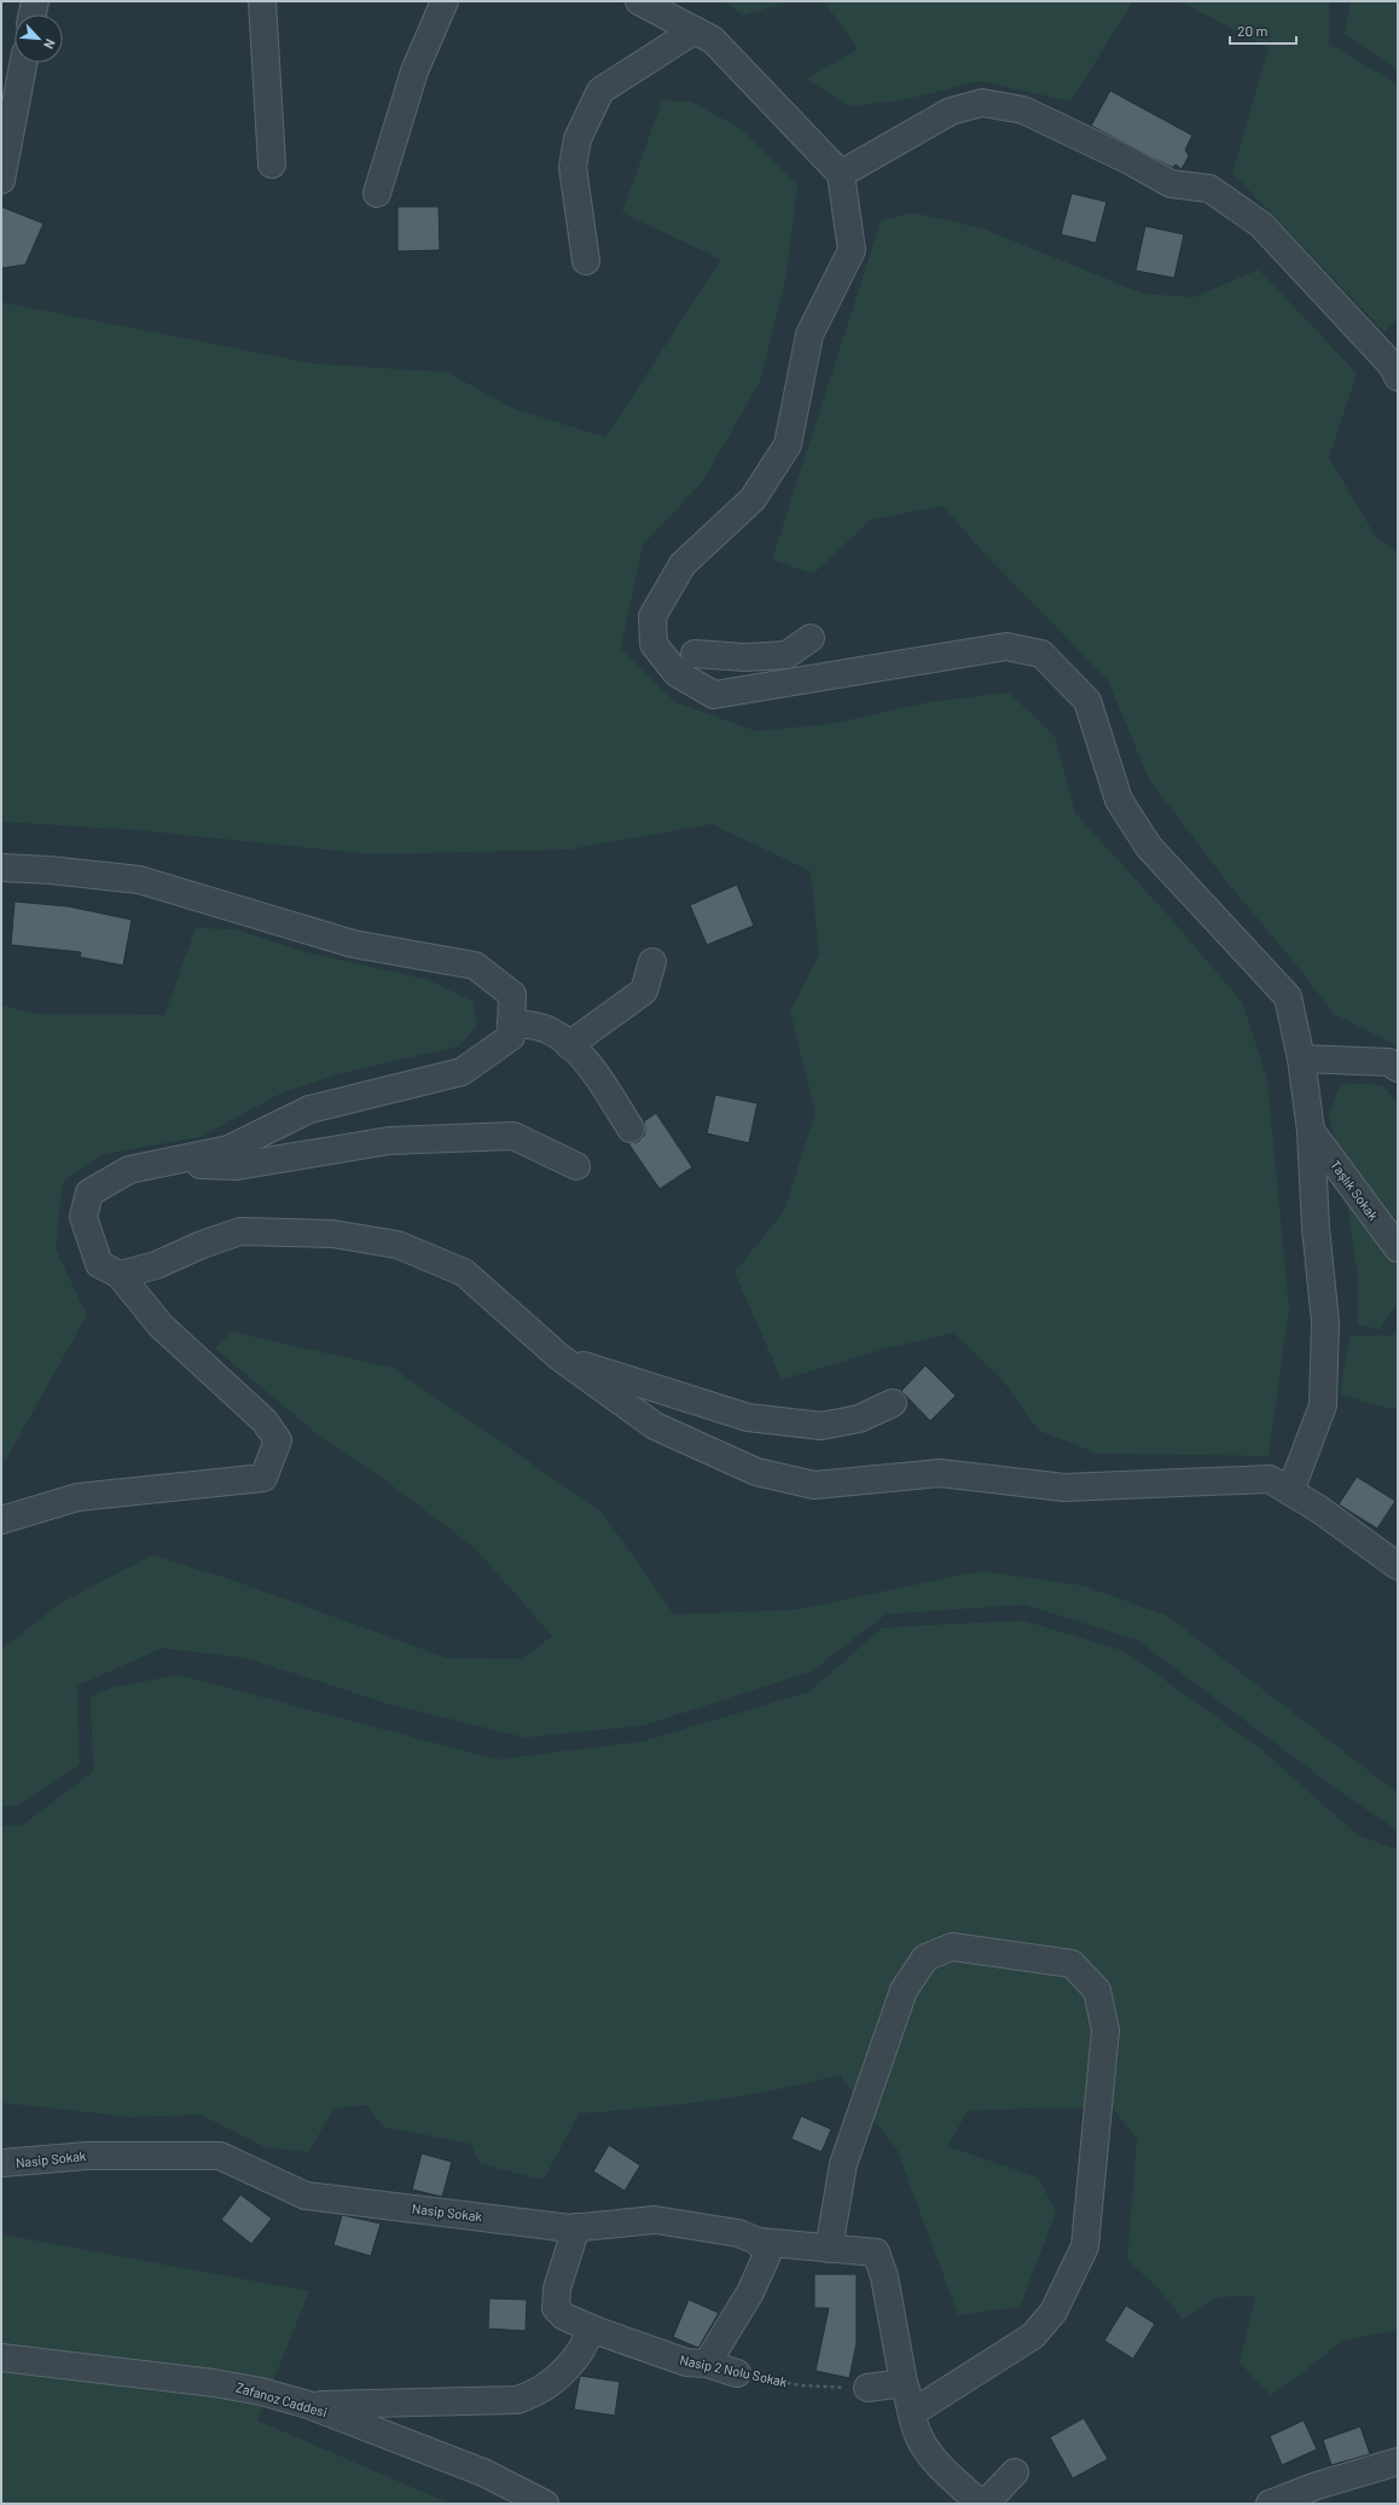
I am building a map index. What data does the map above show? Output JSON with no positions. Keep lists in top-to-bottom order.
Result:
{
  "streets": {
    "street": [
      "Taşlık Sokak",
      "Nasip Sokak",
      "Nasip 2 Nolu Sokak",
      "Zafanoz Caddesi"
    ]
  },
  "crossings": [
    ["Nasip Sokak", "Nasip 2 Nolu Sokak"]
  ],
  "scale_bar": "20 m",
  "north": "bottom right"
}
